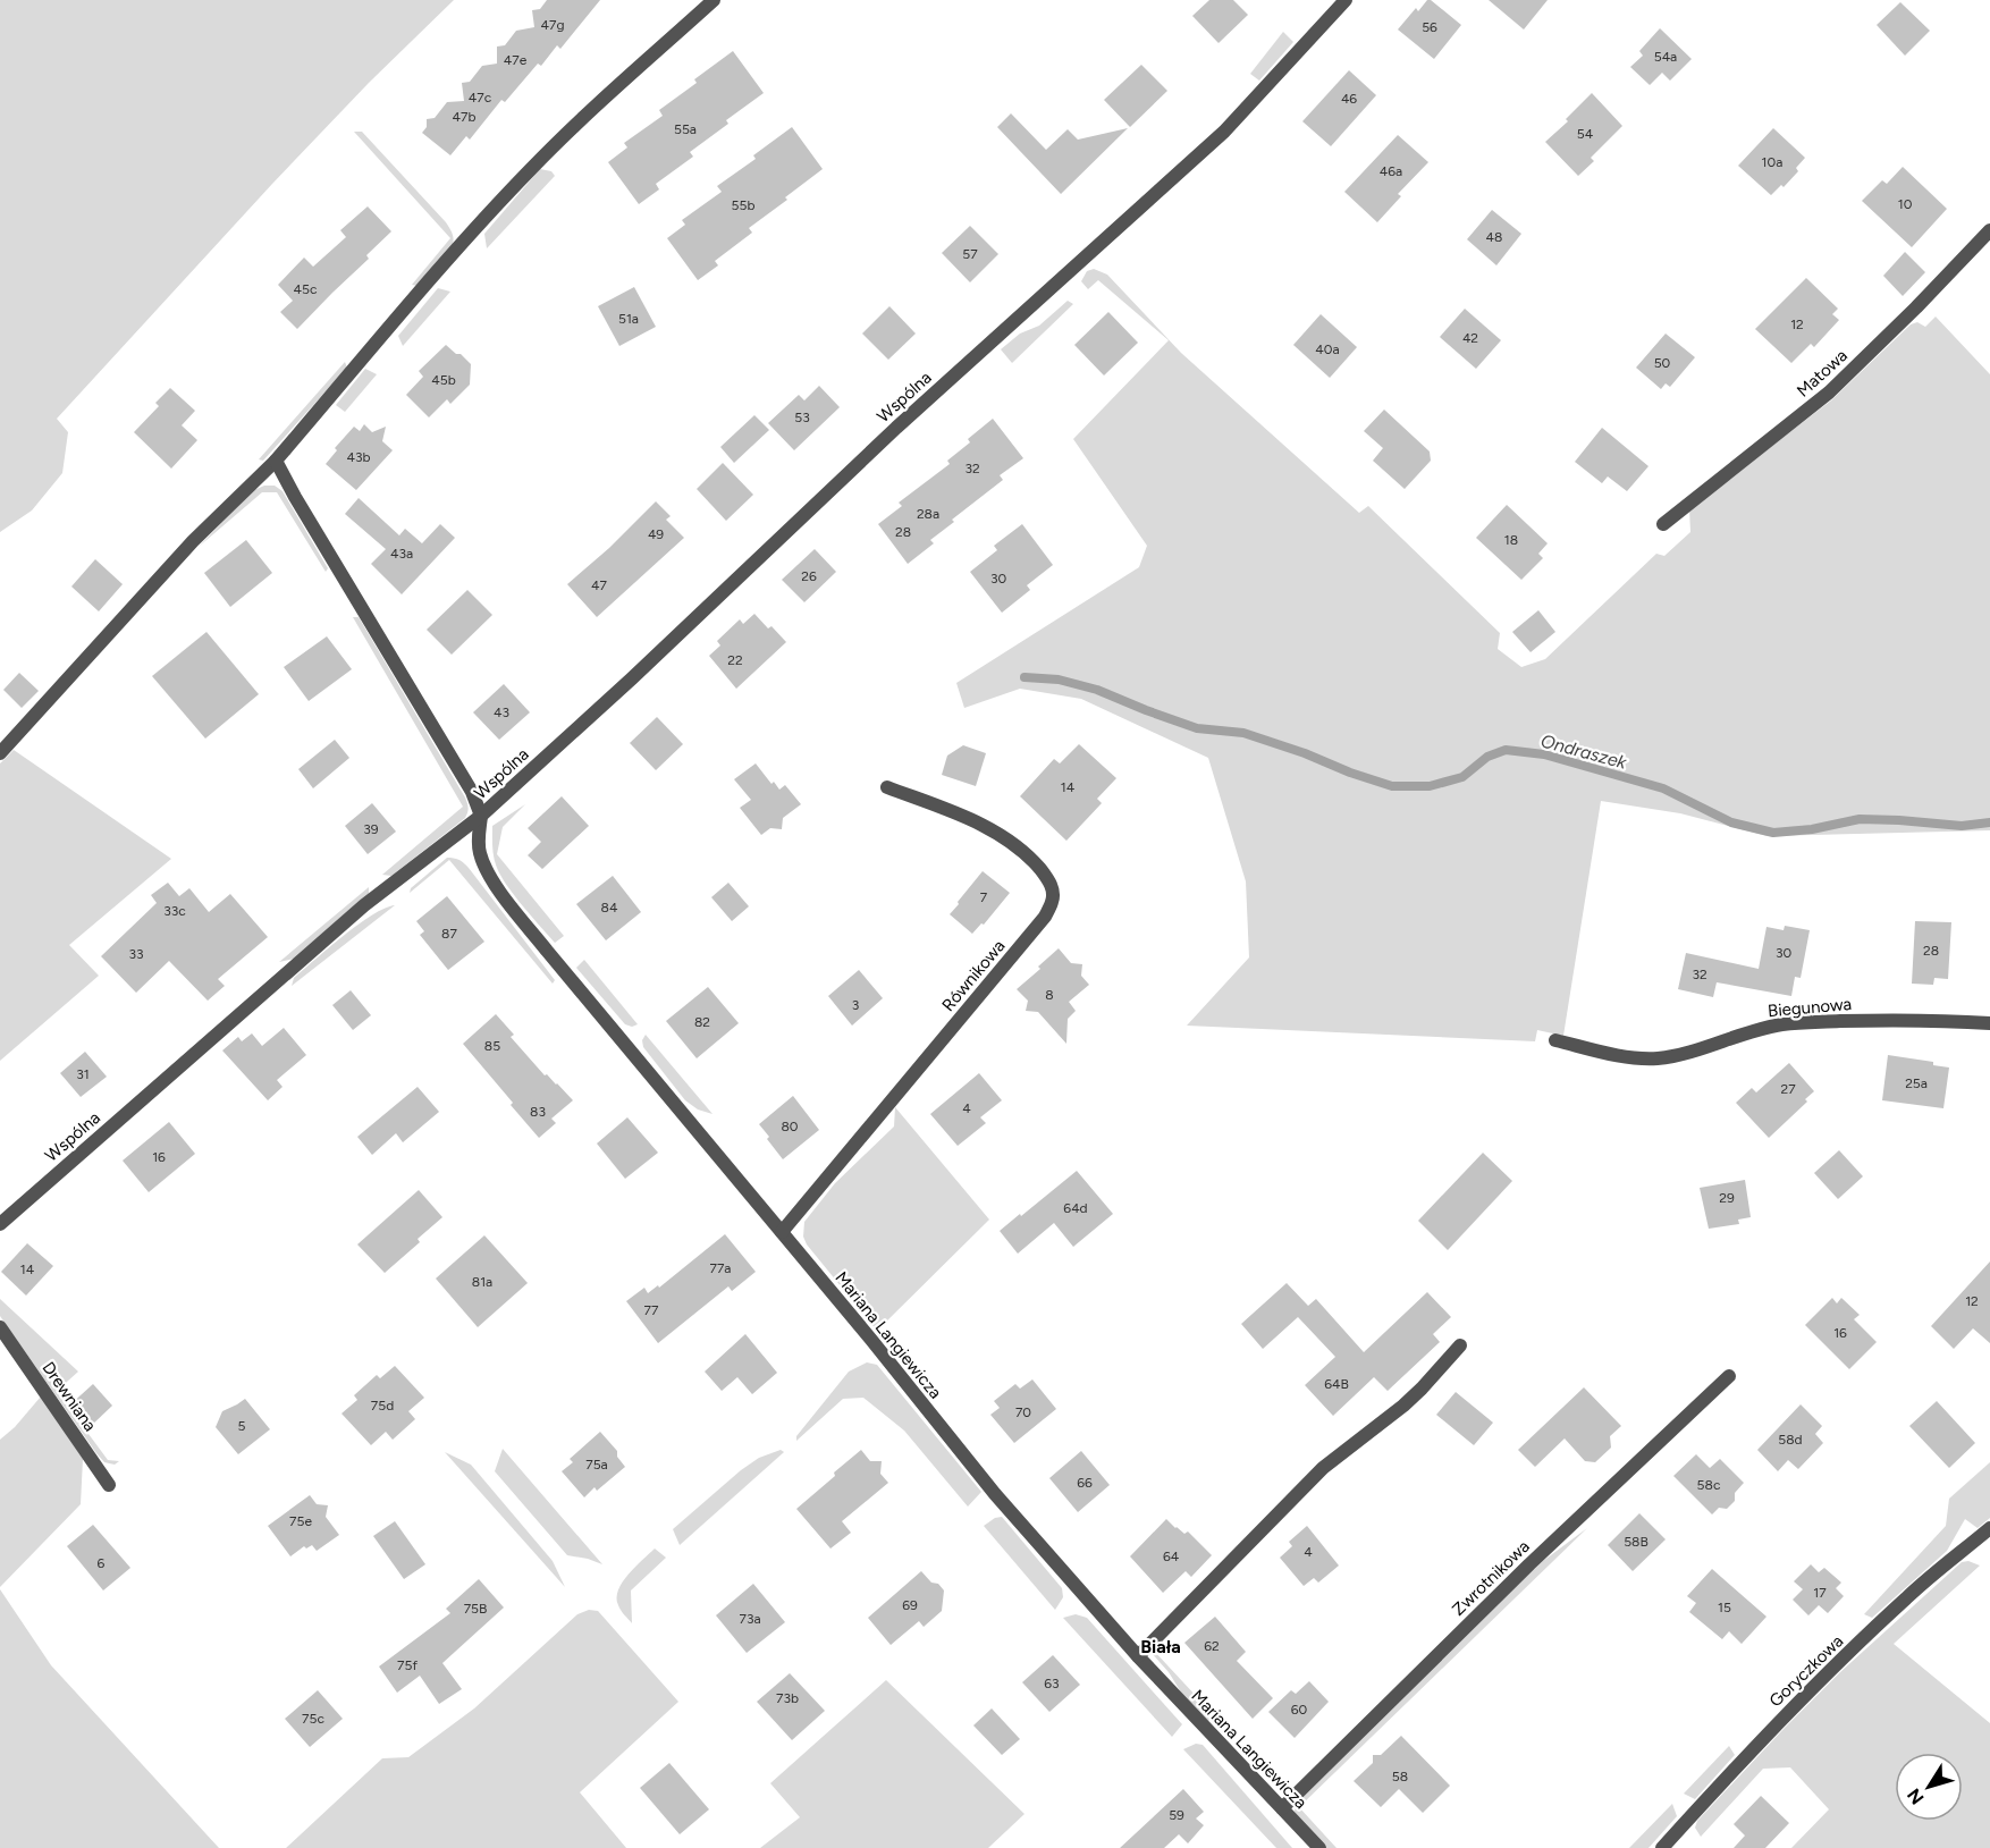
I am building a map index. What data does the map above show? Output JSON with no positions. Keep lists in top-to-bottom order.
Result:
{
  "streets": {
    "street": [
      "Matowa",
      "Wspólna",
      "Równikowa",
      "Biegunowa",
      "Mariana Langiewicza",
      "Drewniana",
      "Zwrotnikowa",
      "Goryczkowa"
    ]
  },
  "crossings": [
    ["Wspólna", "Mariana Langiewicza"],
    ["Równikowa", "Mariana Langiewicza"],
    ["Mariana Langiewicza", "Zwrotnikowa"]
  ],
  "districts": ["Biała"],
  "water": ["Ondraszek"],
  "house_numbers": [
    "47g",
    "56",
    "54a",
    "47e",
    "47c",
    "46",
    "47b",
    "55a",
    "54",
    "10a",
    "46a",
    "10",
    "55b",
    "48",
    "57",
    "45c",
    "51a",
    "12",
    "42",
    "40a",
    "50",
    "45b",
    "53",
    "43b",
    "32",
    "28a",
    "28",
    "49",
    "18",
    "43a",
    "26",
    "30",
    "47",
    "22",
    "43",
    "14",
    "39",
    "7",
    "84",
    "33c",
    "87",
    "28",
    "30",
    "33",
    "32",
    "8",
    "3",
    "82",
    "85",
    "31",
    "25a",
    "27",
    "4",
    "83",
    "80",
    "16",
    "29",
    "64d",
    "77a",
    "14",
    "81a",
    "12",
    "77",
    "16",
    "64B",
    "75d",
    "70",
    "5",
    "58d",
    "75a",
    "66",
    "58c",
    "75e",
    "58B",
    "4",
    "64",
    "6",
    "17",
    "69",
    "15",
    "75B",
    "73a",
    "62",
    "75f",
    "63",
    "73b",
    "60",
    "75c",
    "58",
    "59"
  ],
  "north": "bottom left"
}
